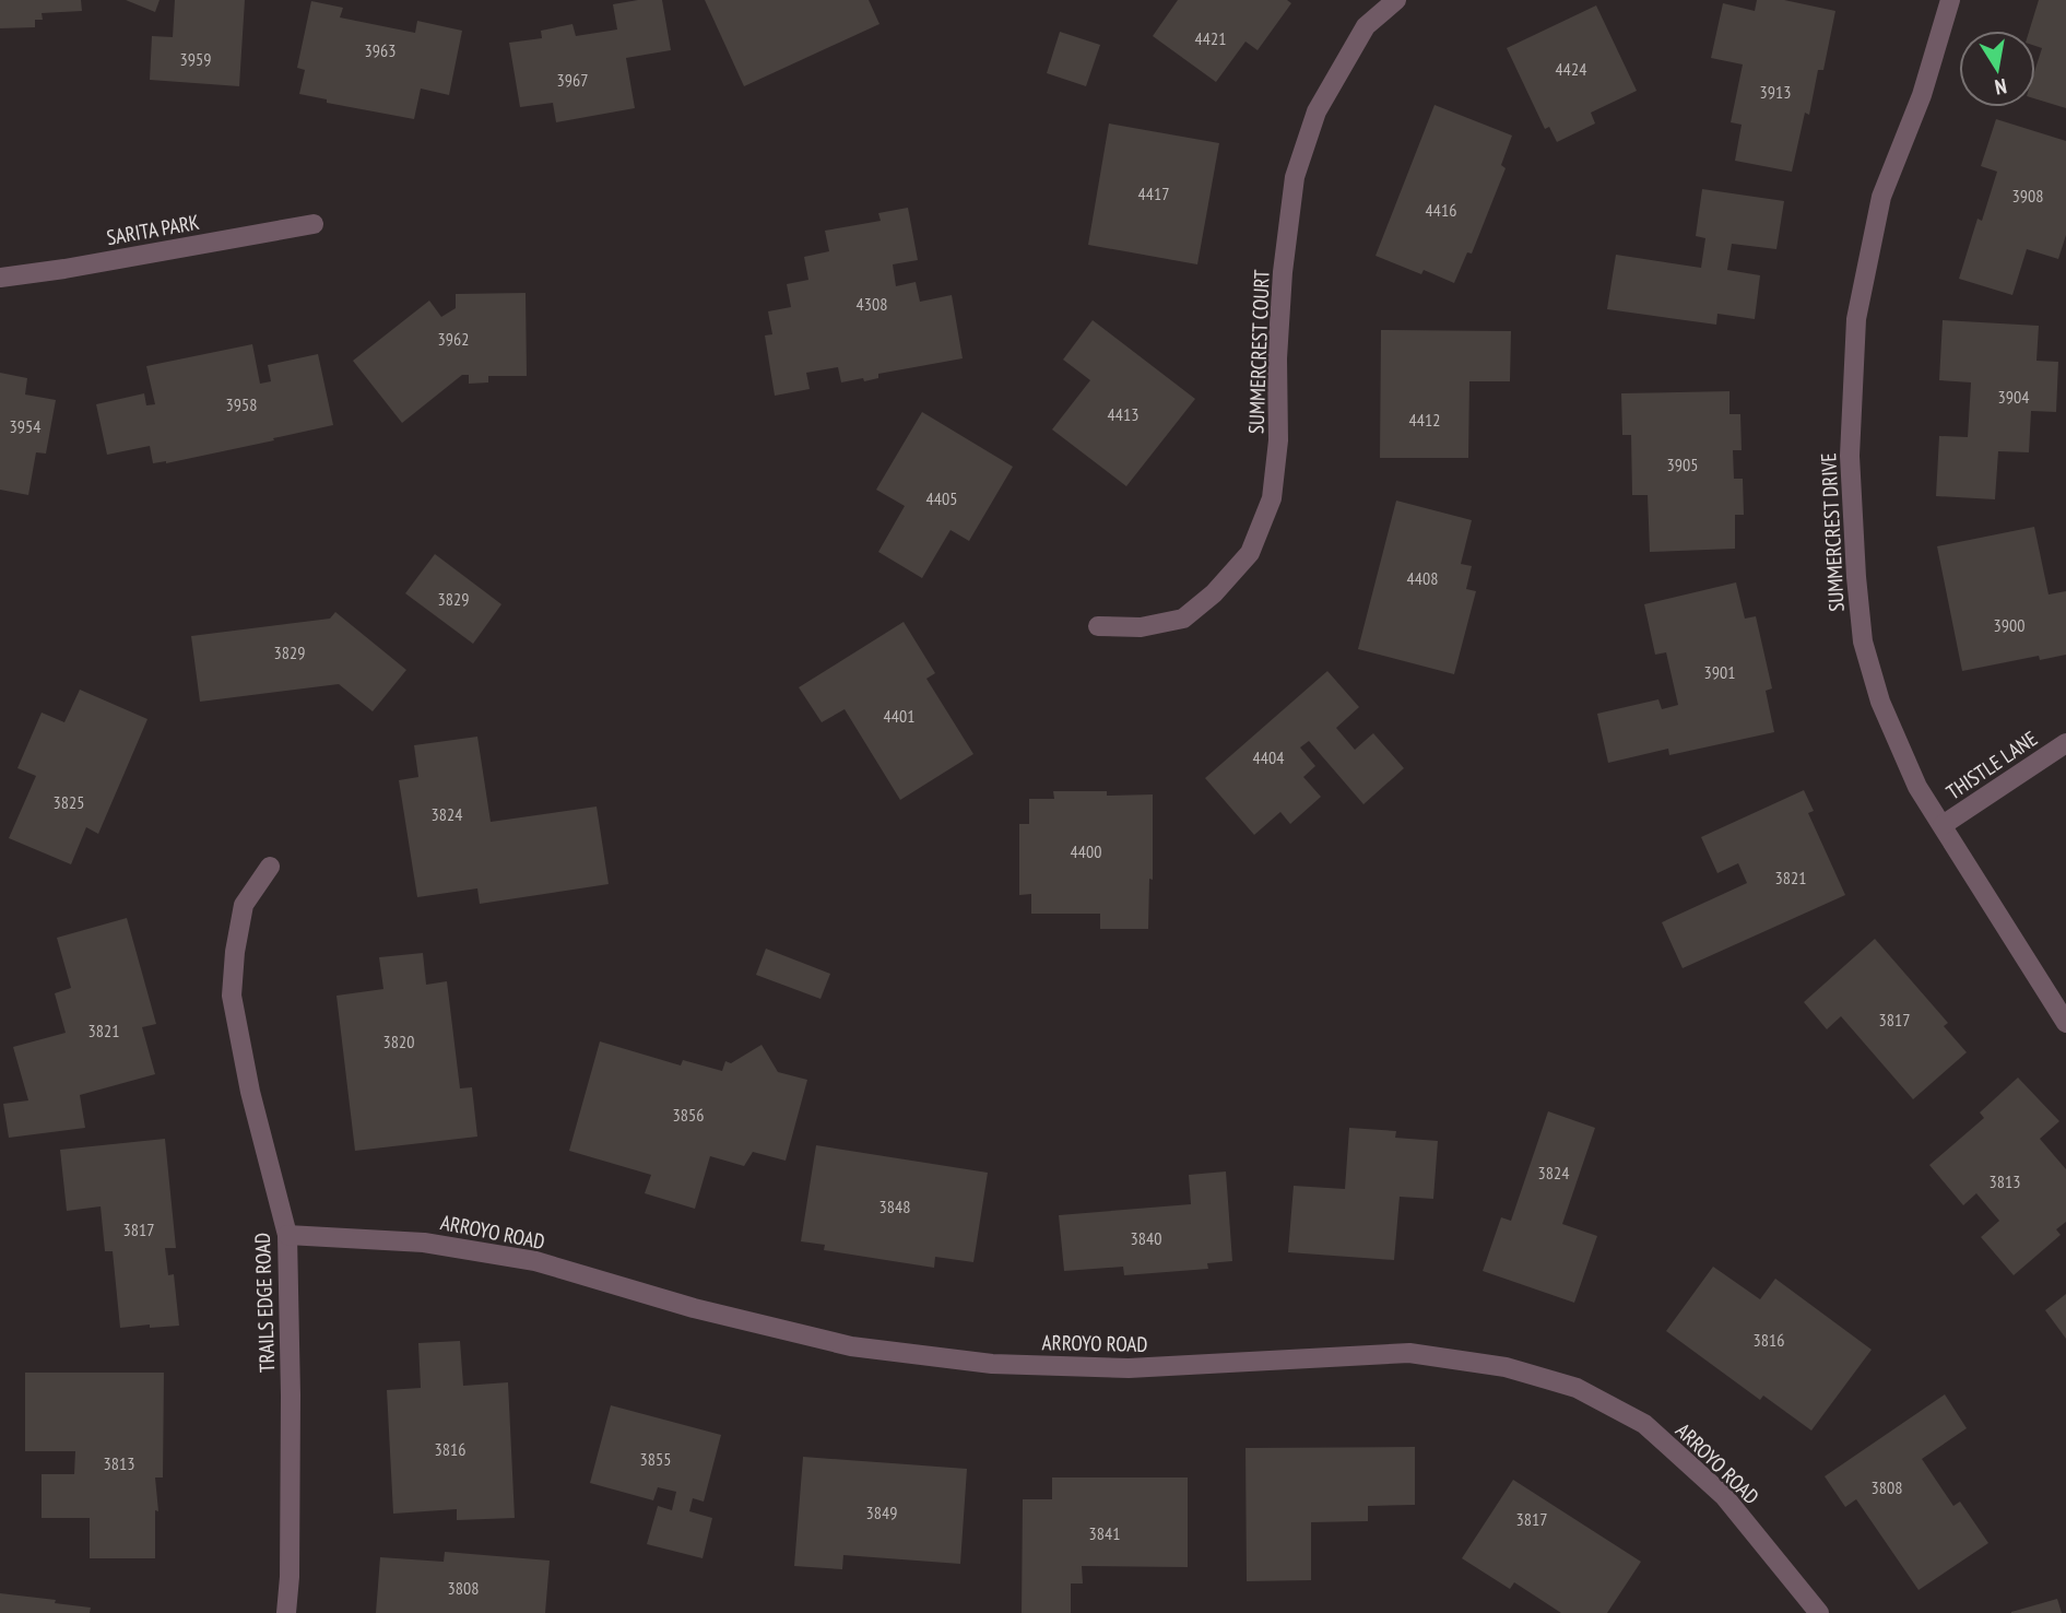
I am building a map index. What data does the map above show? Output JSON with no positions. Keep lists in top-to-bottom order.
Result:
{
  "streets": {
    "street": [
      "SARITA PARK",
      "SUMMERCREST COURT",
      "SUMMERCREST DRIVE",
      "THISTLE LANE",
      "ARROYO ROAD",
      "TRAILS EDGE ROAD"
    ]
  },
  "crossings": [
    ["SUMMERCREST DRIVE", "THISTLE LANE"],
    ["ARROYO ROAD", "TRAILS EDGE ROAD"]
  ],
  "house_numbers": [
    "4421",
    "3963",
    "3959",
    "4424",
    "3967",
    "3913",
    "4417",
    "3908",
    "4416",
    "4308",
    "3962",
    "3904",
    "3958",
    "4413",
    "4412",
    "3954",
    "3905",
    "4405",
    "4408",
    "3829",
    "3900",
    "3829",
    "3901",
    "4401",
    "4404",
    "3825",
    "3824",
    "4400",
    "3821",
    "3817",
    "3821",
    "3820",
    "3856",
    "3824",
    "3813",
    "3848",
    "3817",
    "3840",
    "3816",
    "3816",
    "3855",
    "3813",
    "3808",
    "3849",
    "3817",
    "3841",
    "3808"
  ],
  "north": "bottom"
}
